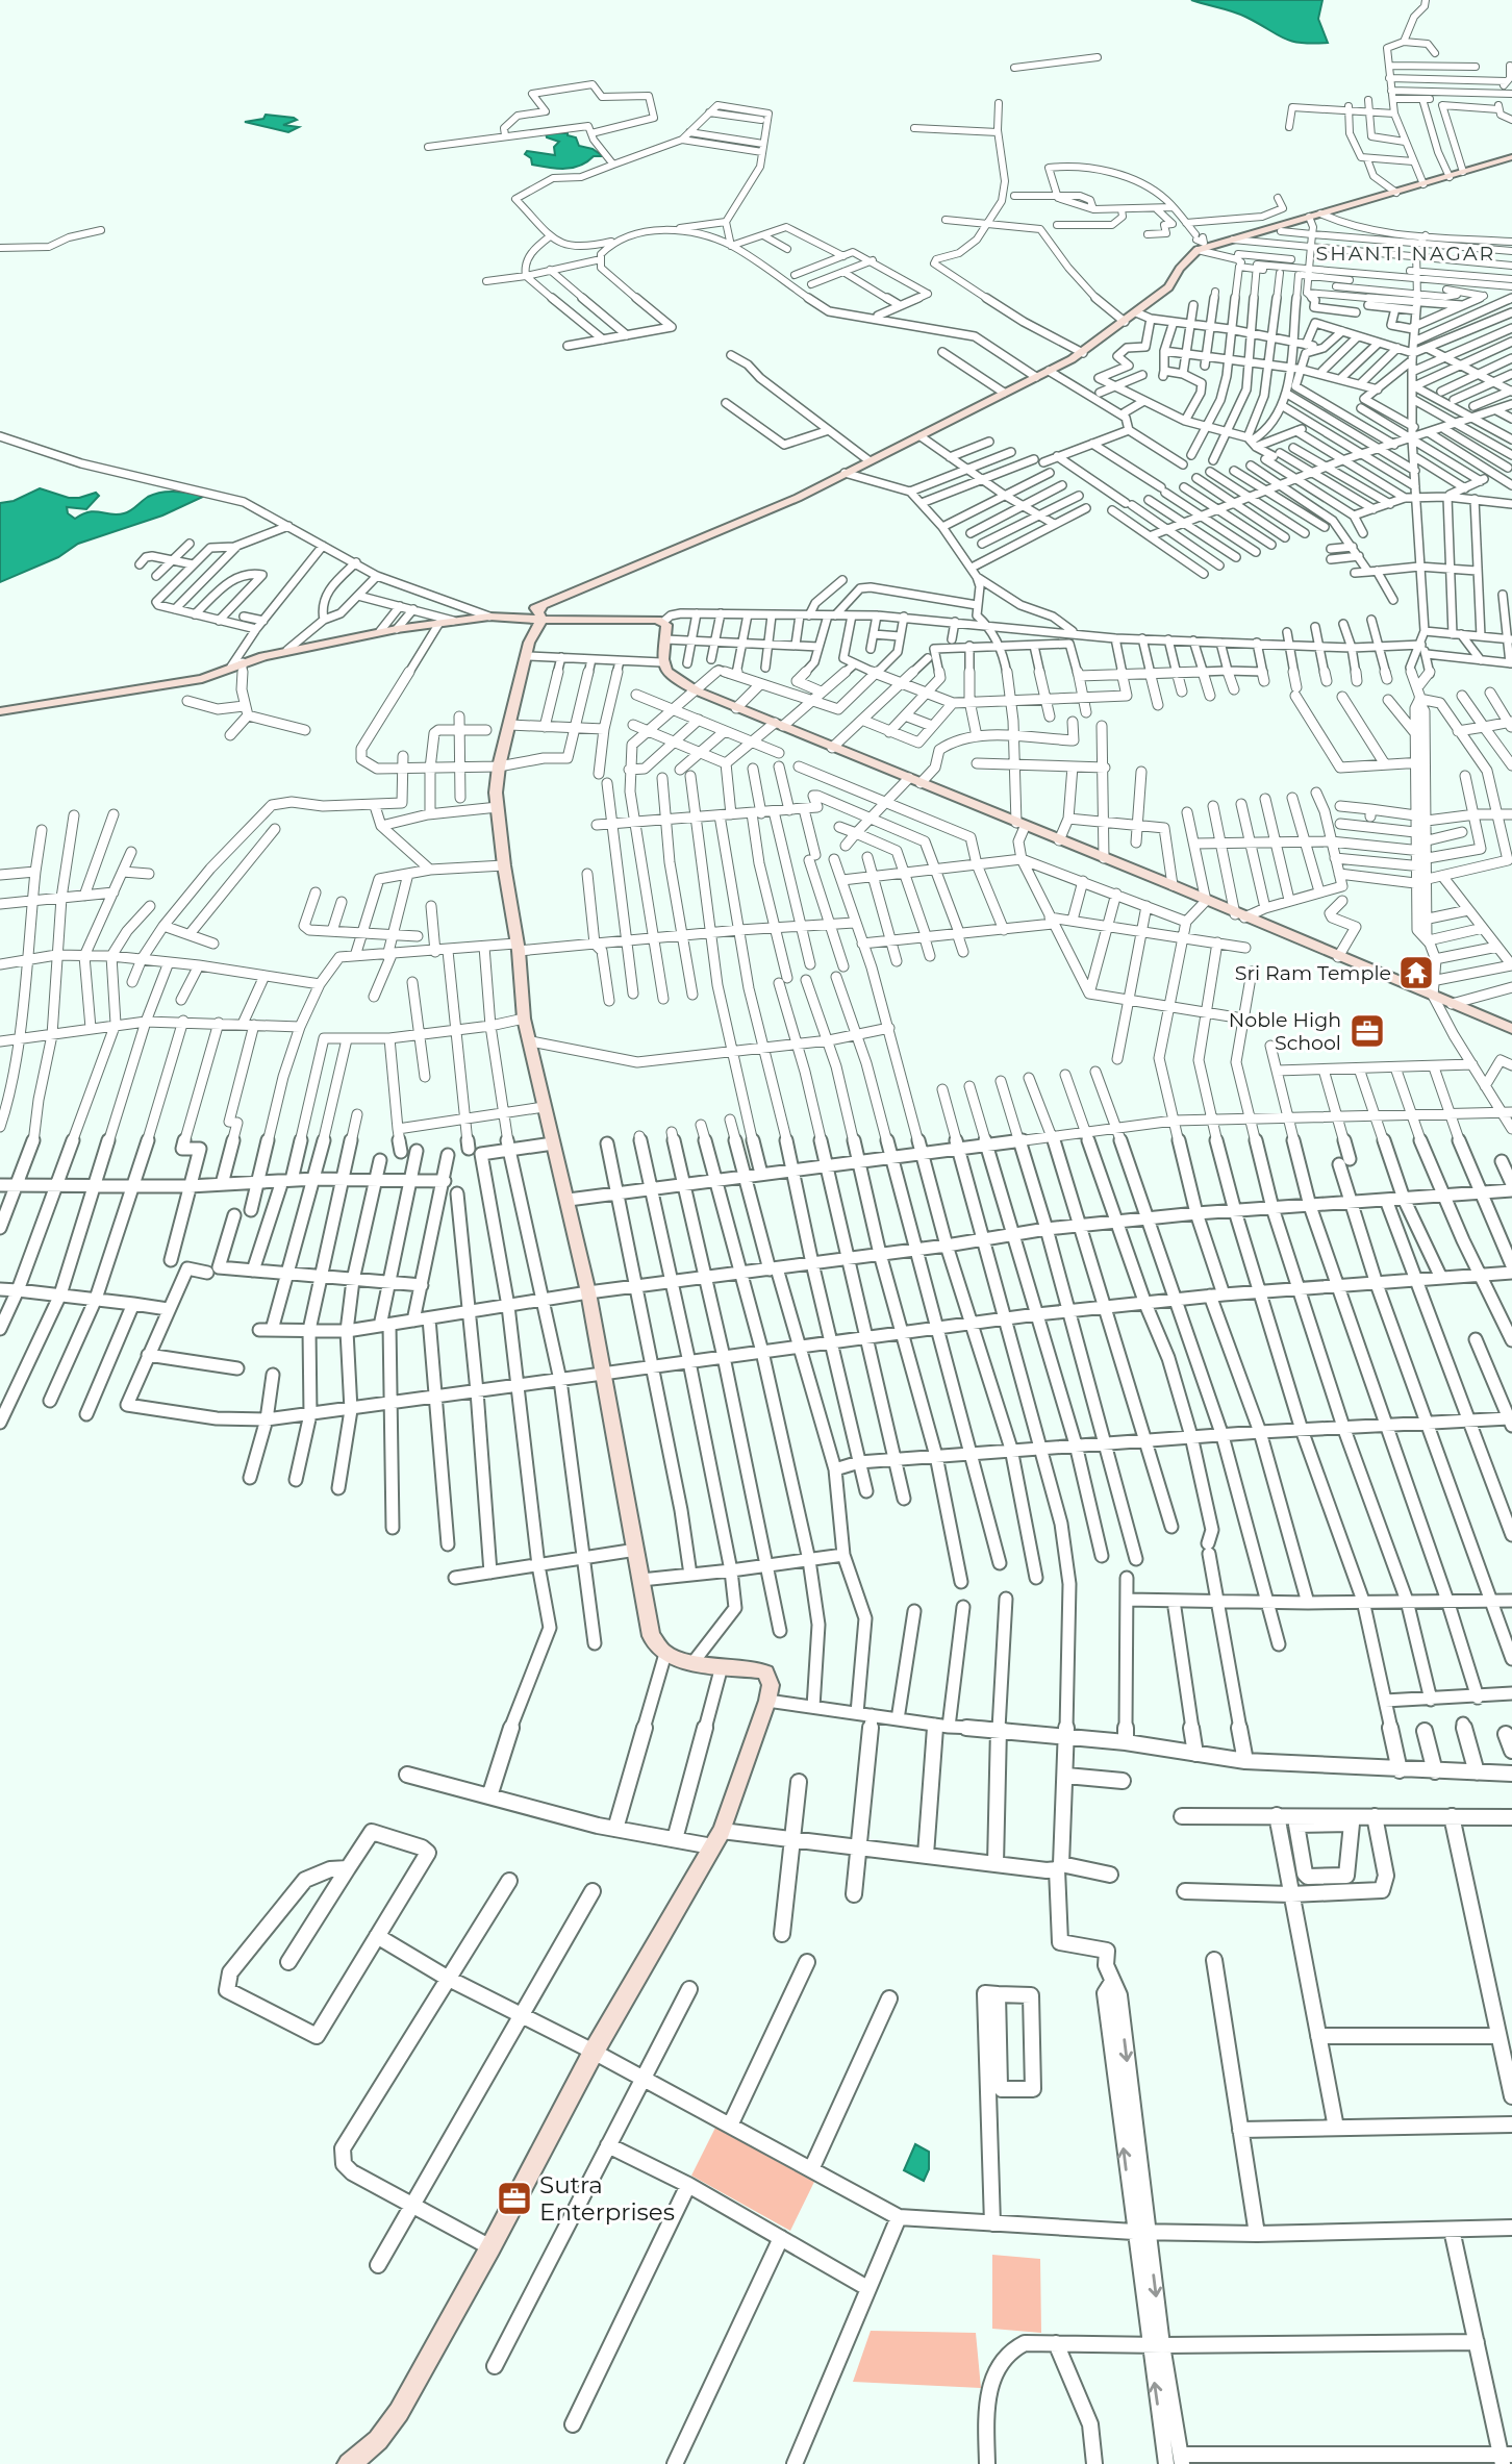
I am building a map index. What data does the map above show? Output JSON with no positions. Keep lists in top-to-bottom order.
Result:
{
  "districts": ["SHANTI NAGAR"],
  "places": {
    "temple": ["Sri Ram Temple"],
    "office": ["Noble High School", "Sutra Enterprises"]
  }
}
